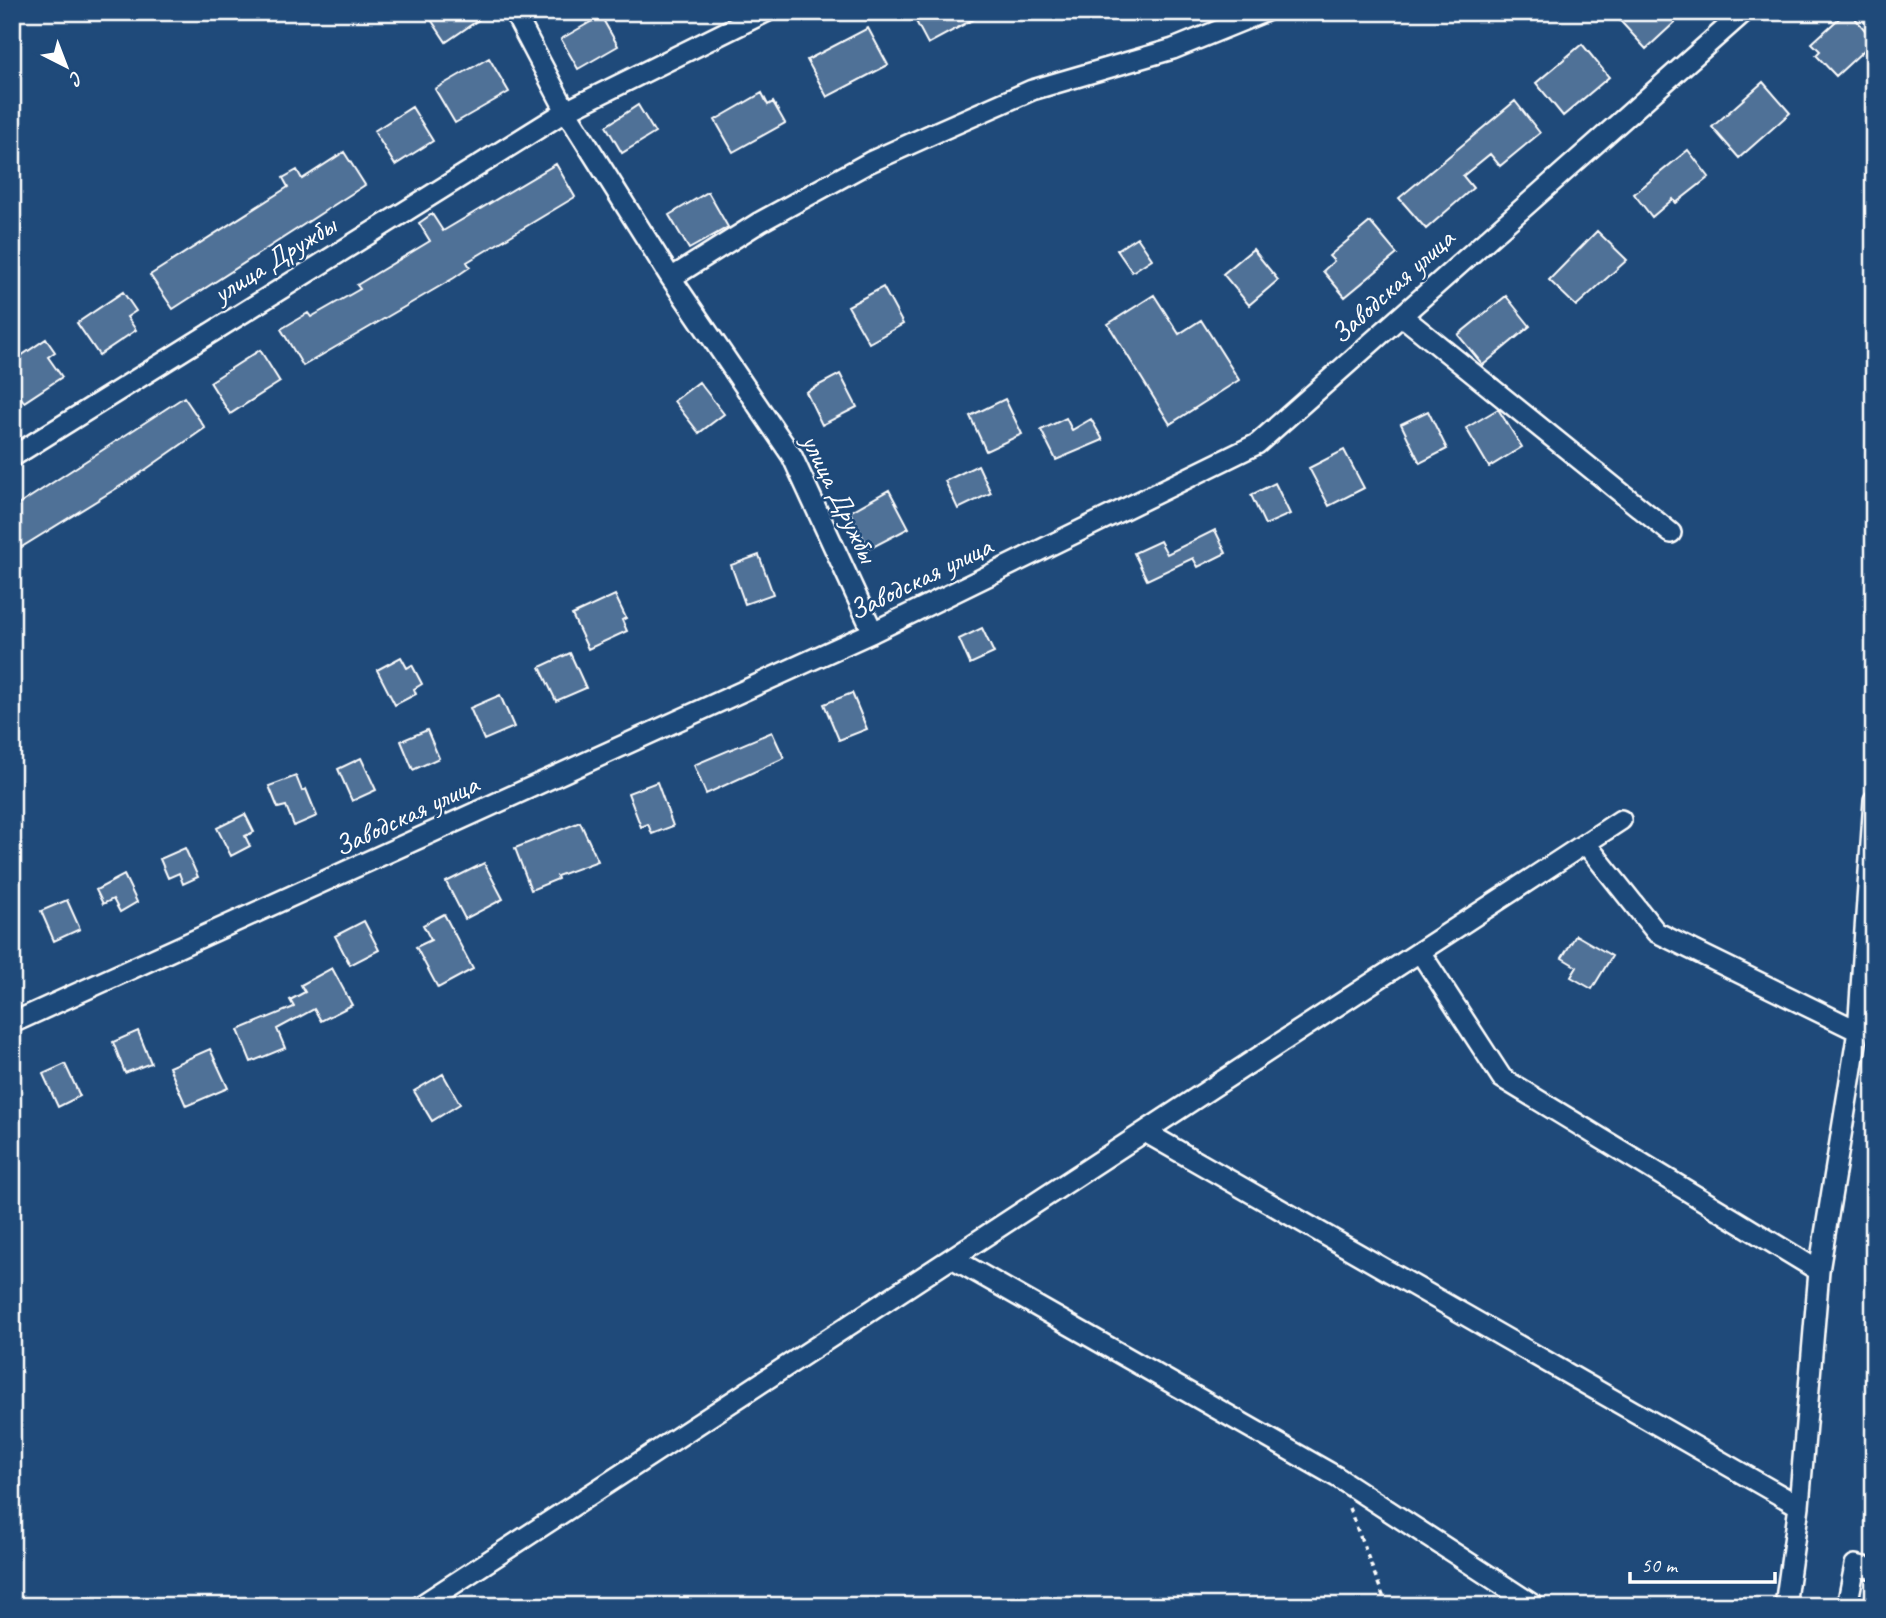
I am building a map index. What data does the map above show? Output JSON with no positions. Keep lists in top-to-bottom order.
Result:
{
  "streets": {
    "street": ["улица Дружбы", "Заводская улица"]
  },
  "crossings": [
    ["улица Дружбы", "Заводская улица"]
  ],
  "scale_bar": "50 m",
  "north": "bottom right"
}
